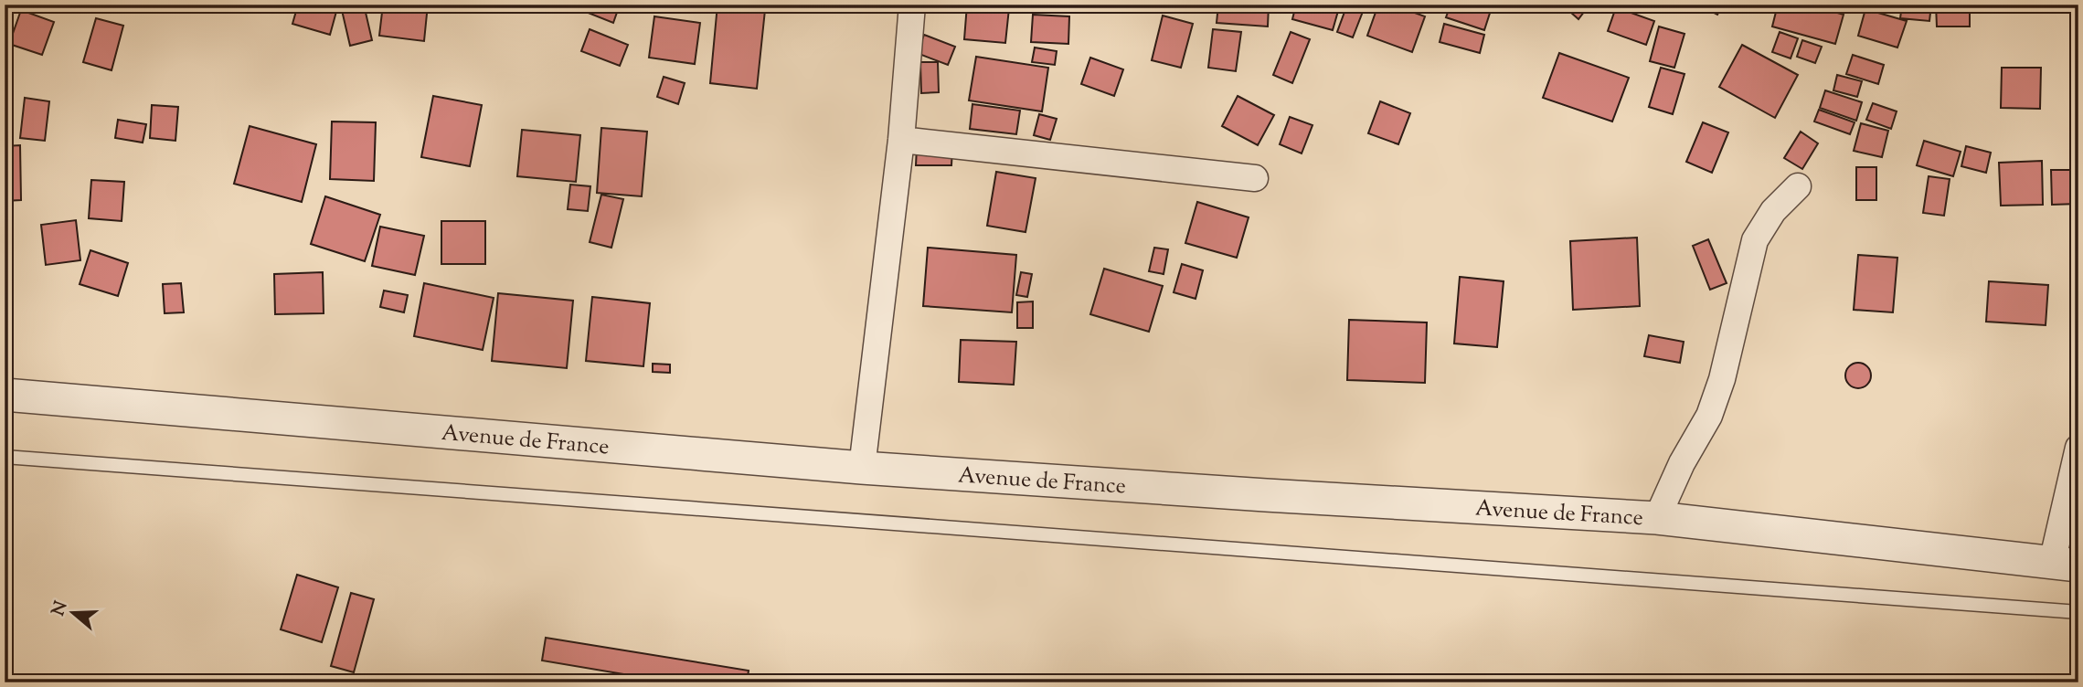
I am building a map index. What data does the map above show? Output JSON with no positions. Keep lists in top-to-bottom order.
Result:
{
  "streets": {
    "street": ["Avenue de France"]
  },
  "north": "left"
}
